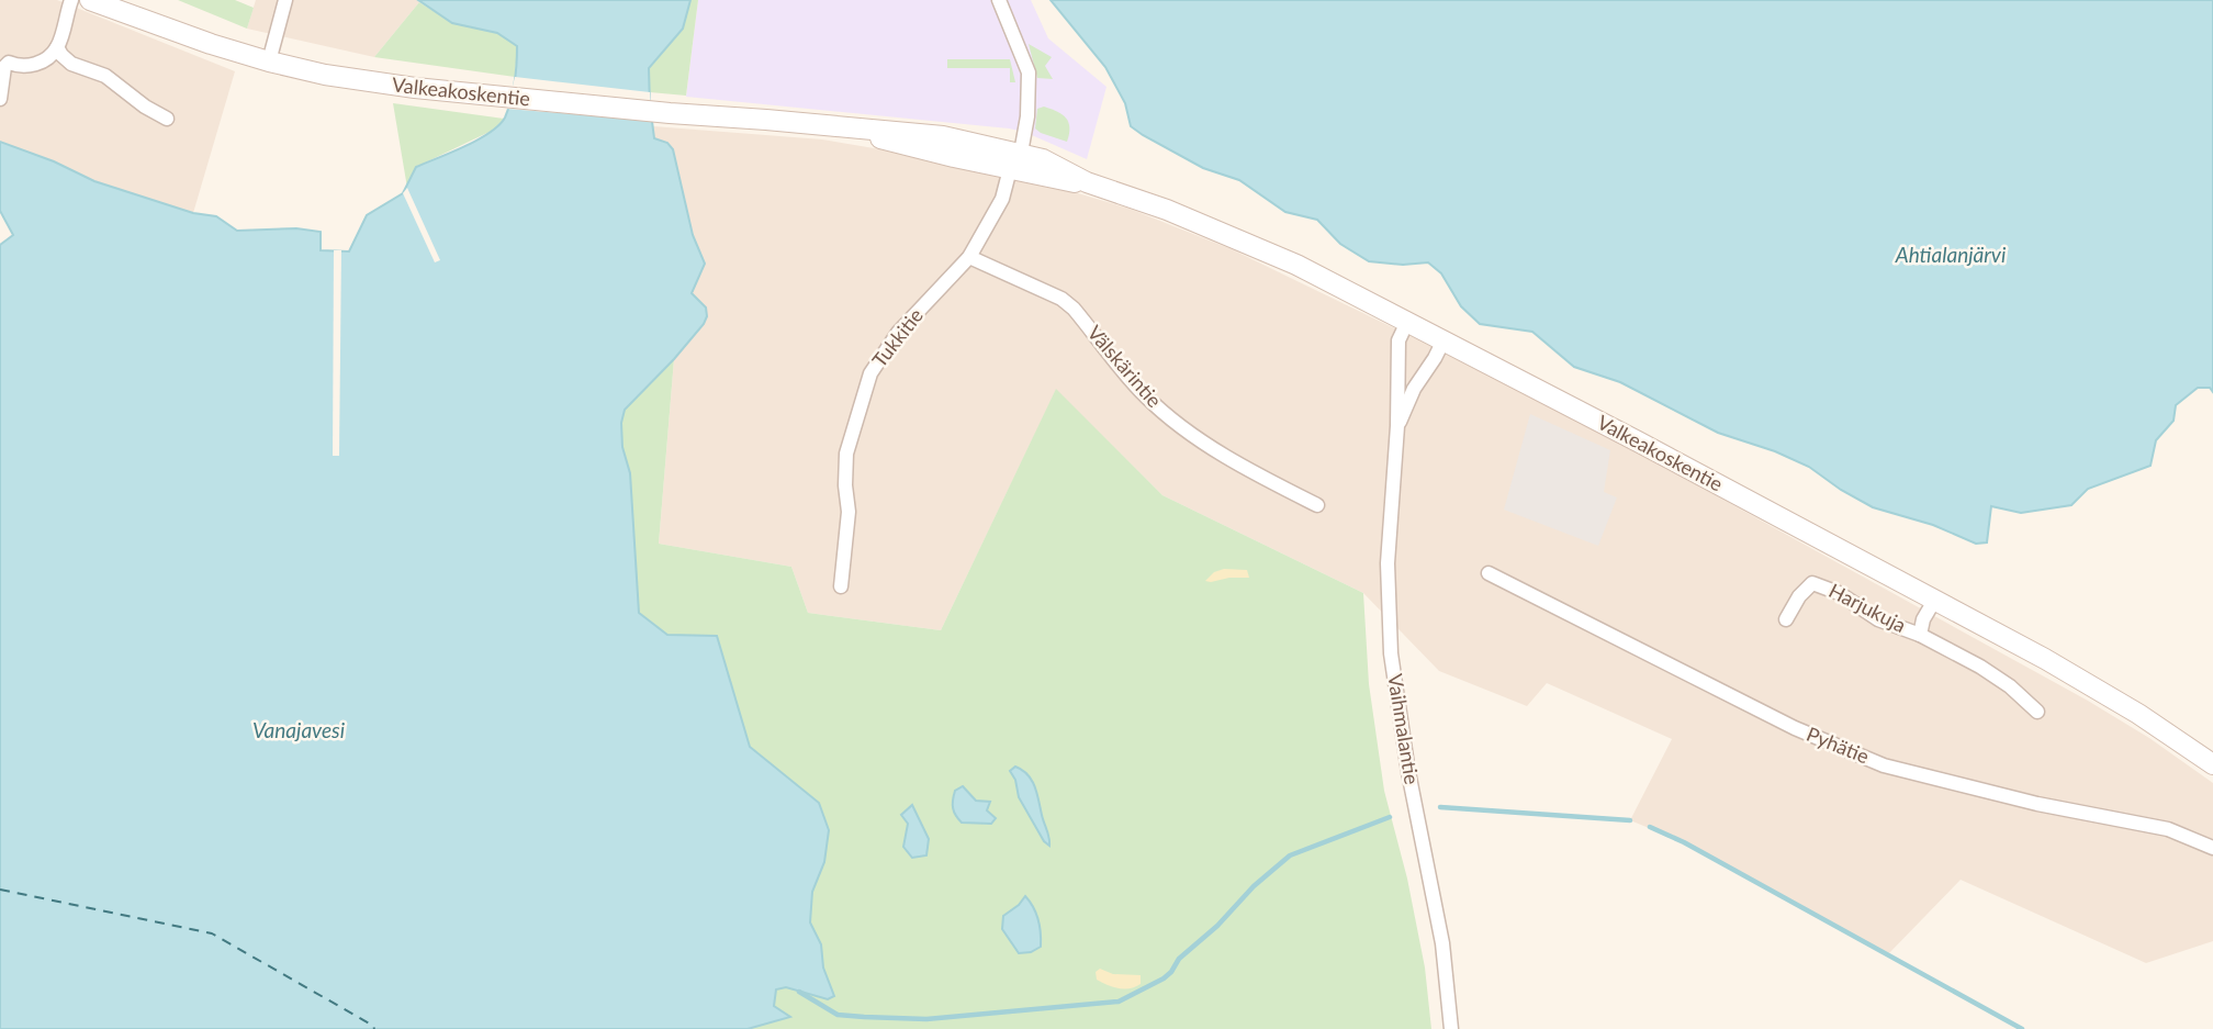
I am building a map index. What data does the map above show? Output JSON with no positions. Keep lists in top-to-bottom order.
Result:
{
  "streets": {
    "street": [
      "Valkeakoskentie",
      "Tukkitie",
      "Välskärintie",
      "Harjukuja",
      "Vaihmalantie",
      "Pyhätie"
    ]
  },
  "crossings": [
    ["Valkeakoskentie", "Tukkitie"],
    ["Valkeakoskentie", "Harjukuja"],
    ["Valkeakoskentie", "Vaihmalantie"],
    ["Tukkitie", "Välskärintie"]
  ],
  "water": ["Ahtialanjärvi", "Vanajavesi"]
}
